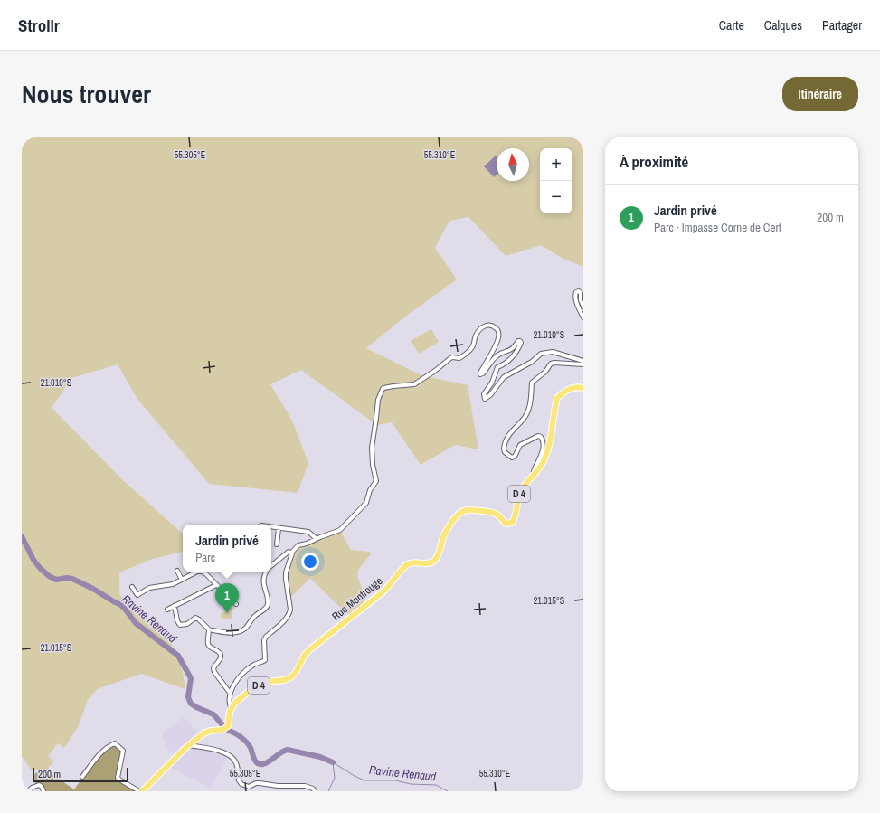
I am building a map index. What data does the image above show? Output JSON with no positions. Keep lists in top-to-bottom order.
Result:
{
  "streets": {
    "main road": ["D 4", "Rue Montrouge"]
  },
  "water": ["Ravine Renaud"],
  "scale_bar": "200 m",
  "north": "top",
  "page": {
    "header": "Strollr",
    "nav": ["Carte", "Calques", "Partager"],
    "title": "Nous trouver",
    "buttons": "Itinéraire",
    "heading": "À proximité",
    "map_buttons": ["+", "−"],
    "list": [
      {
        "mark": "1",
        "name": "Jardin privé",
        "note": "Parc · Impasse Corne de Cerf",
        "value": "200 m"
      }
    ],
    "popup": ["Jardin privé", "Parc"],
    "pins": "1",
    "scale": "200 m"
  },
  "coordinates": [
    "55.305°E",
    "55.310°E",
    "21.010°S",
    "21.015°S"
  ]
}
